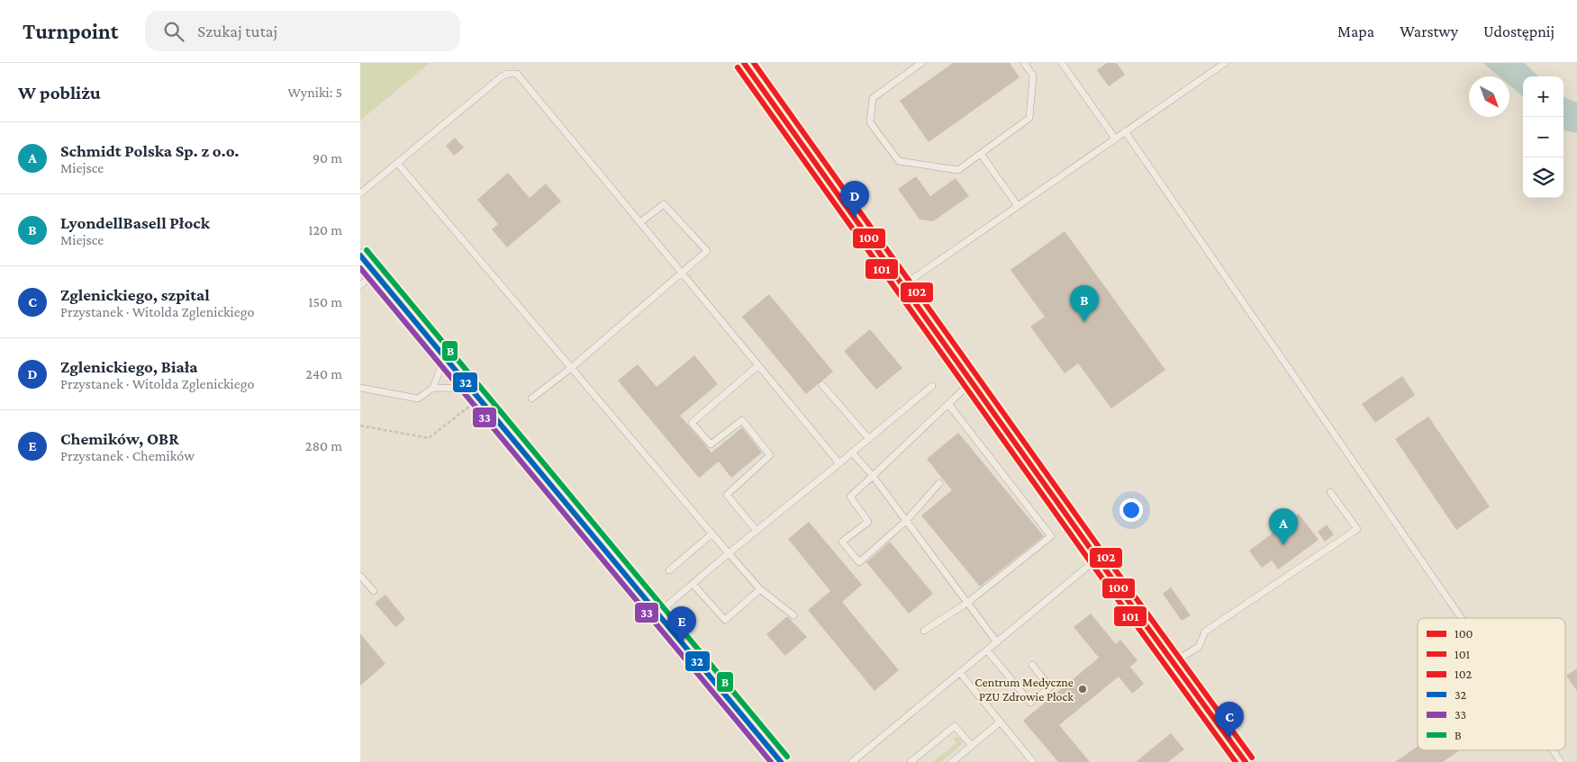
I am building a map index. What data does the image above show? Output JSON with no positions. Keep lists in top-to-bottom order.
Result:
{
  "places": ["Centrum Medyczne PZU Zdrowie Płock"],
  "lines": [
    "transit line 100",
    "transit line 102",
    "transit line 101",
    "transit line B",
    "transit line 32",
    "transit line 33"
  ],
  "legend": [
    "100",
    "101",
    "102",
    "32",
    "33",
    "B"
  ],
  "north": "bottom right",
  "page": {
    "header": "Turnpoint",
    "search": "Szukaj tutaj",
    "nav": ["Mapa", "Warstwy", "Udostępnij"],
    "heading": ["W pobliżu", "Wyniki: 5"],
    "map_buttons": ["+", "−"],
    "list": [
      {
        "mark": "A",
        "name": "Schmidt Polska Sp. z o.o.",
        "note": "Miejsce",
        "value": "90 m"
      },
      {
        "mark": "B",
        "name": "LyondellBasell Płock",
        "note": "Miejsce",
        "value": "120 m"
      },
      {
        "mark": "C",
        "name": "Zglenickiego, szpital",
        "note": "Przystanek · Witolda Zglenickiego",
        "value": "150 m"
      },
      {
        "mark": "D",
        "name": "Zglenickiego, Biała",
        "note": "Przystanek · Witolda Zglenickiego",
        "value": "240 m"
      },
      {
        "mark": "E",
        "name": "Chemików, OBR",
        "note": "Przystanek · Chemików",
        "value": "280 m"
      }
    ],
    "pins": [
      "D",
      "B",
      "A",
      "E",
      "C"
    ]
  }
}
